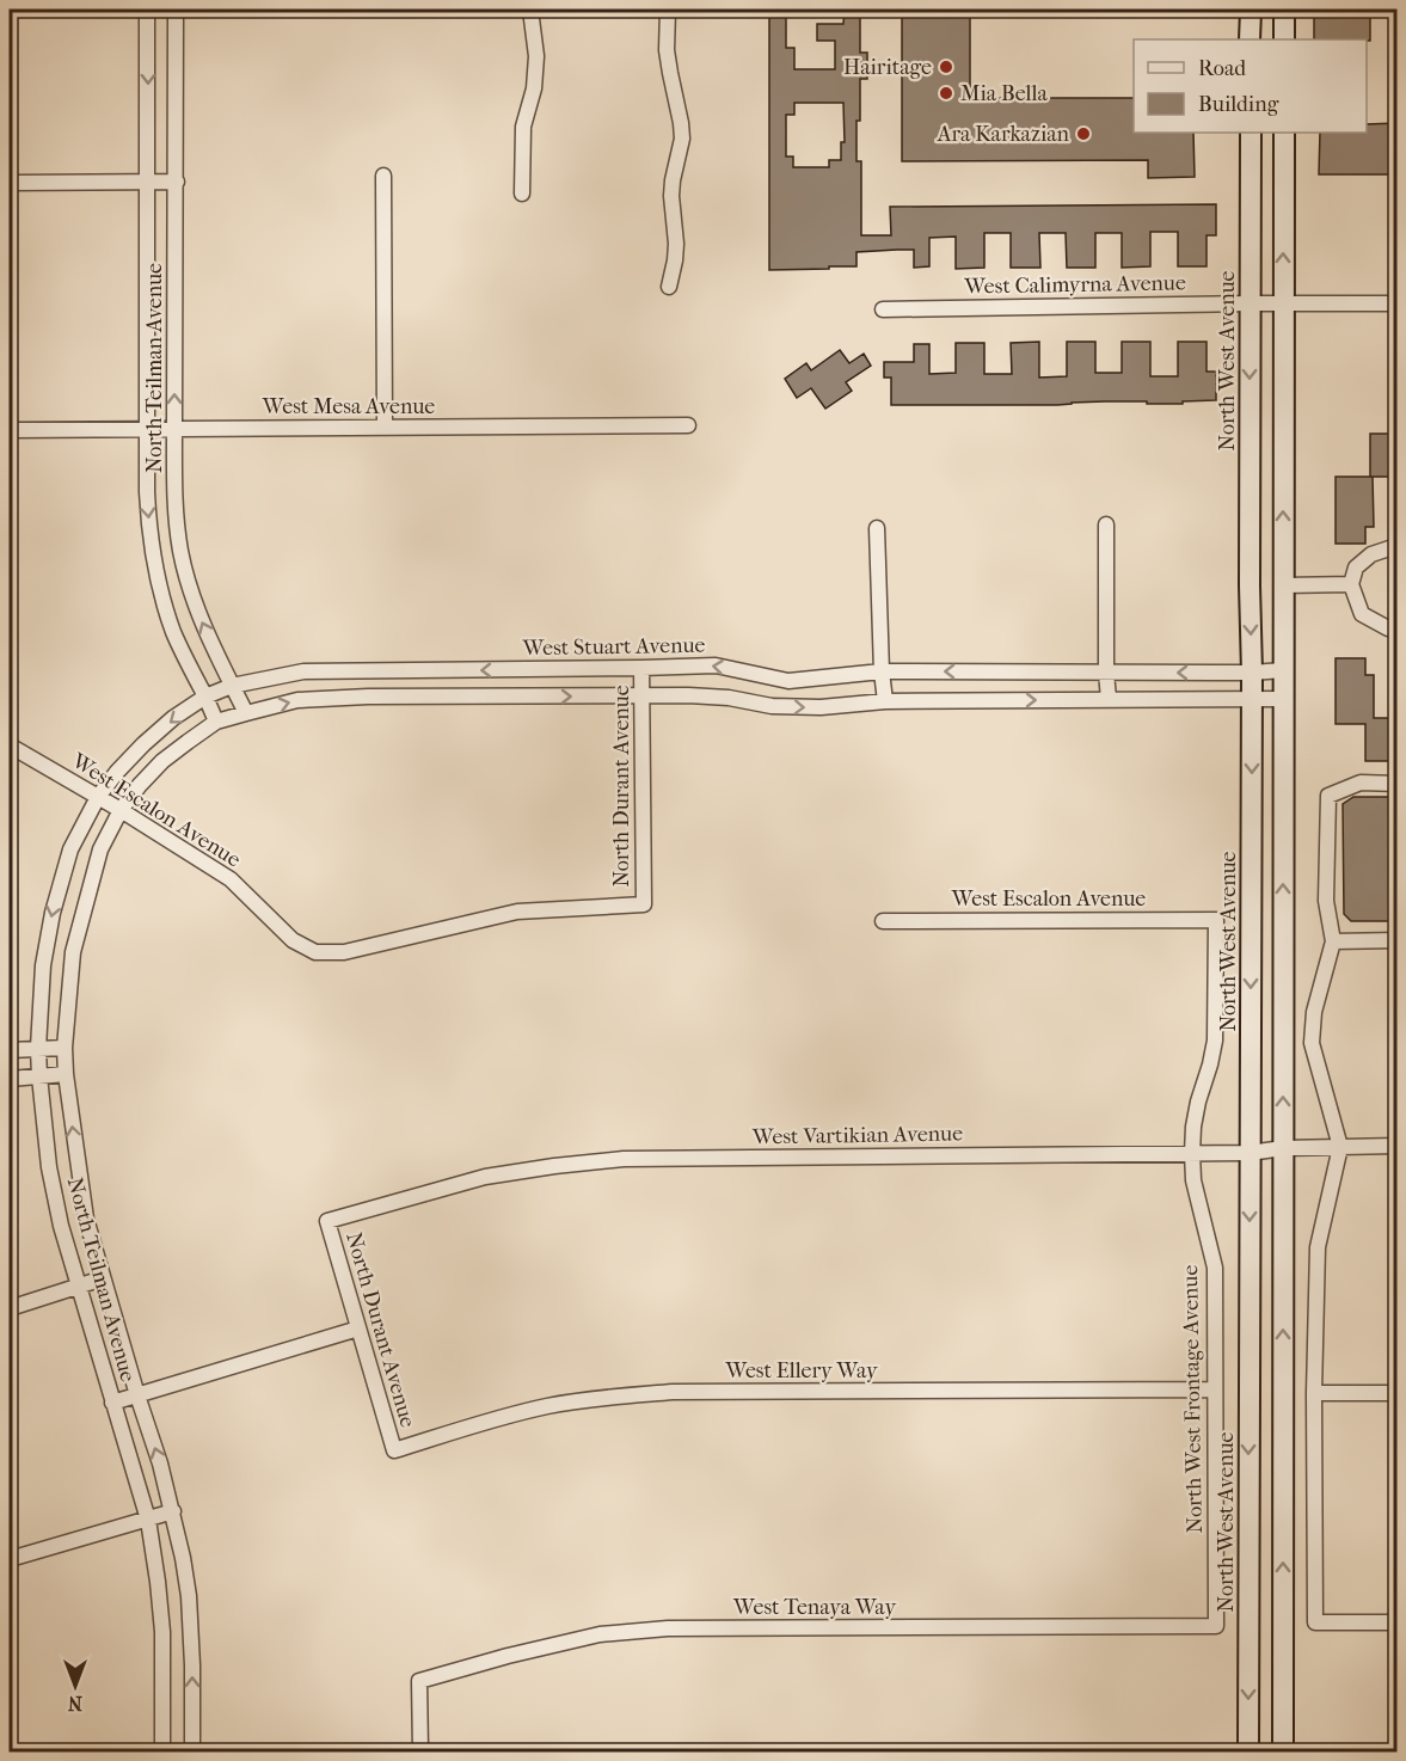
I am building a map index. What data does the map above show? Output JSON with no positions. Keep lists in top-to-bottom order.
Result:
{
  "streets": {
    "main road": ["North West Avenue"],
    "street": [
      "West Calimyrna Avenue",
      "North Teilman Avenue",
      "West Mesa Avenue",
      "West Stuart Avenue",
      "North Durant Avenue",
      "West Escalon Avenue",
      "West Vartikian Avenue",
      "West Ellery Way",
      "North West Frontage Avenue",
      "West Tenaya Way"
    ]
  },
  "crossings": [
    ["West Calimyrna Avenue", "North West Avenue"],
    ["North West Avenue", "West Stuart Avenue"],
    ["North West Avenue", "West Vartikian Avenue"],
    ["North Teilman Avenue", "West Mesa Avenue"],
    ["North Teilman Avenue", "West Stuart Avenue"],
    ["North Teilman Avenue", "West Escalon Avenue"],
    ["West Stuart Avenue", "North Durant Avenue"],
    ["North Durant Avenue", "West Escalon Avenue"],
    ["North Durant Avenue", "West Vartikian Avenue"],
    ["North Durant Avenue", "West Ellery Way"],
    ["West Escalon Avenue", "North West Frontage Avenue"],
    ["West Vartikian Avenue", "North West Frontage Avenue"],
    ["West Ellery Way", "North West Frontage Avenue"],
    ["North West Frontage Avenue", "West Tenaya Way"]
  ],
  "places": ["Hairitage", "Mia Bella", "Ara Karkazian"],
  "legend": ["Road", "Building"],
  "north": "bottom"
}
